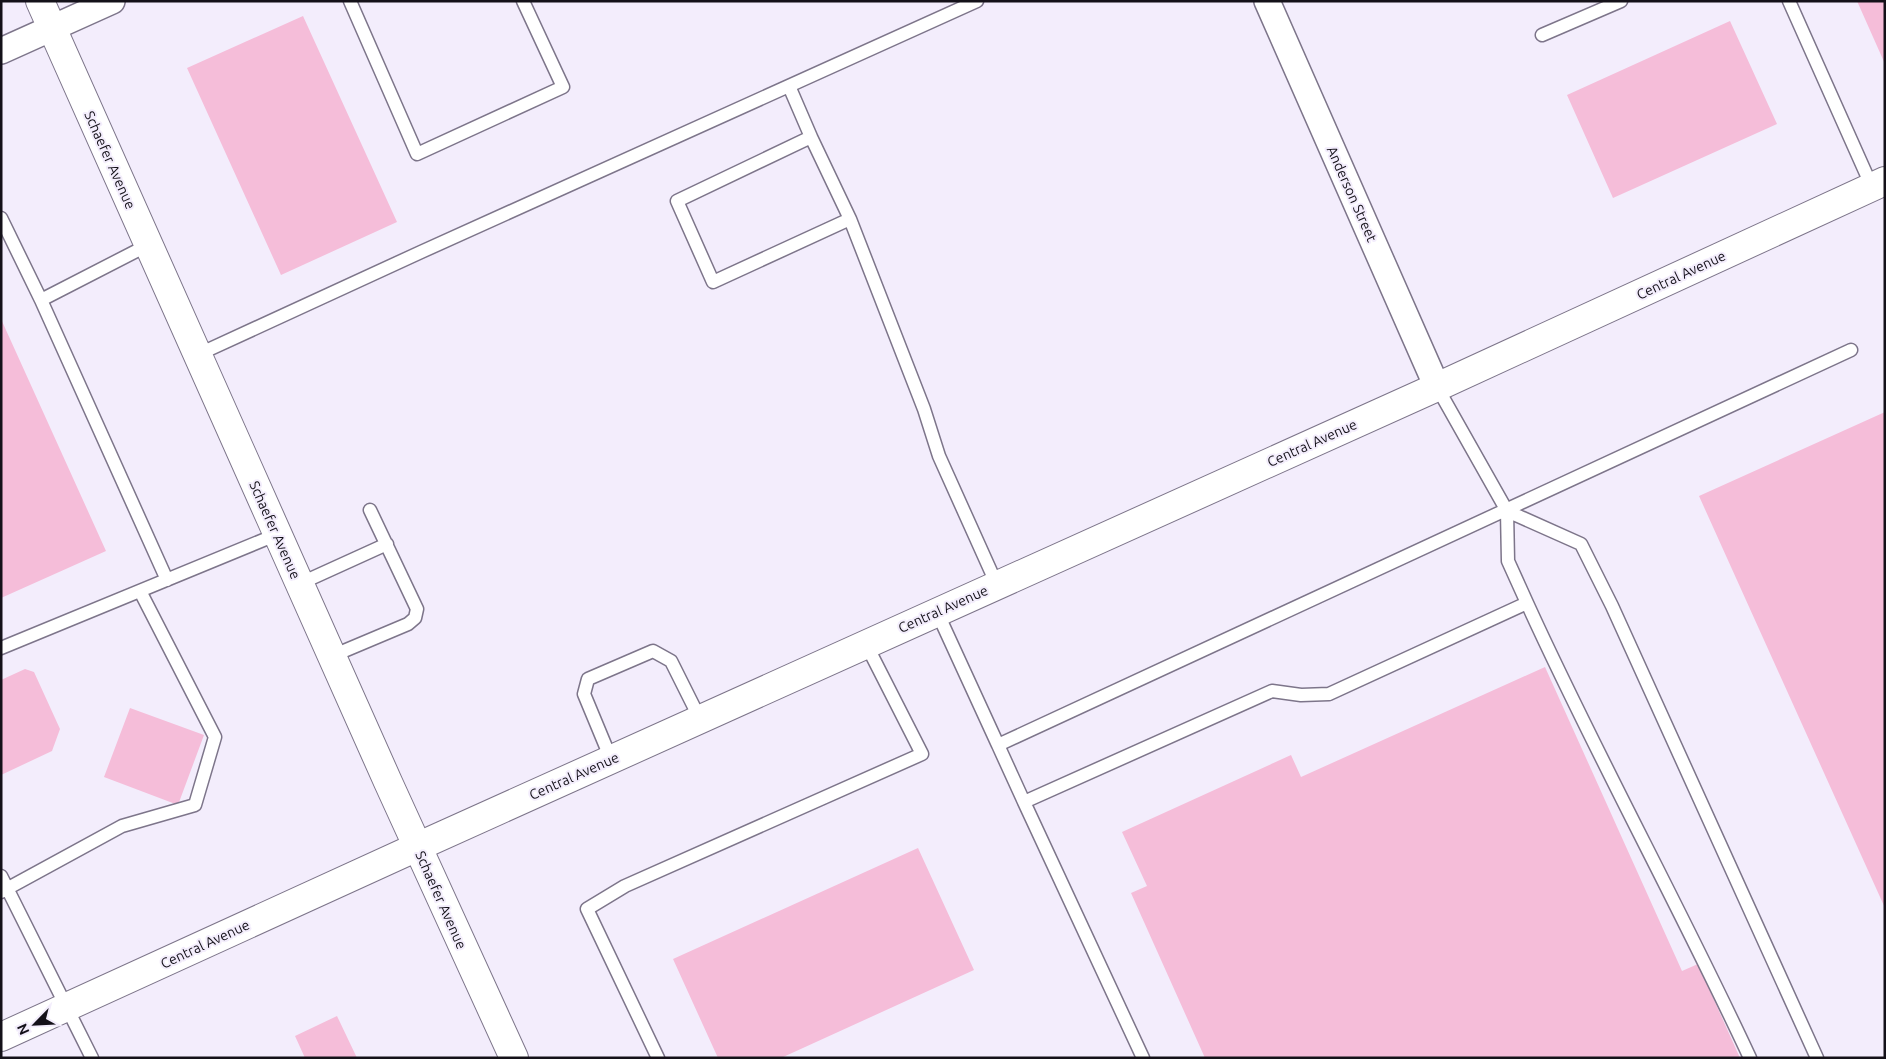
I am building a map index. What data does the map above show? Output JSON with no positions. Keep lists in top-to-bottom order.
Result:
{
  "streets": {
    "main road": ["Schaefer Avenue", "Central Avenue"],
    "street": ["Anderson Street"]
  },
  "crossings": [
    ["Schaefer Avenue", "Central Avenue"],
    ["Anderson Street", "Central Avenue"]
  ],
  "north": "bottom left"
}
